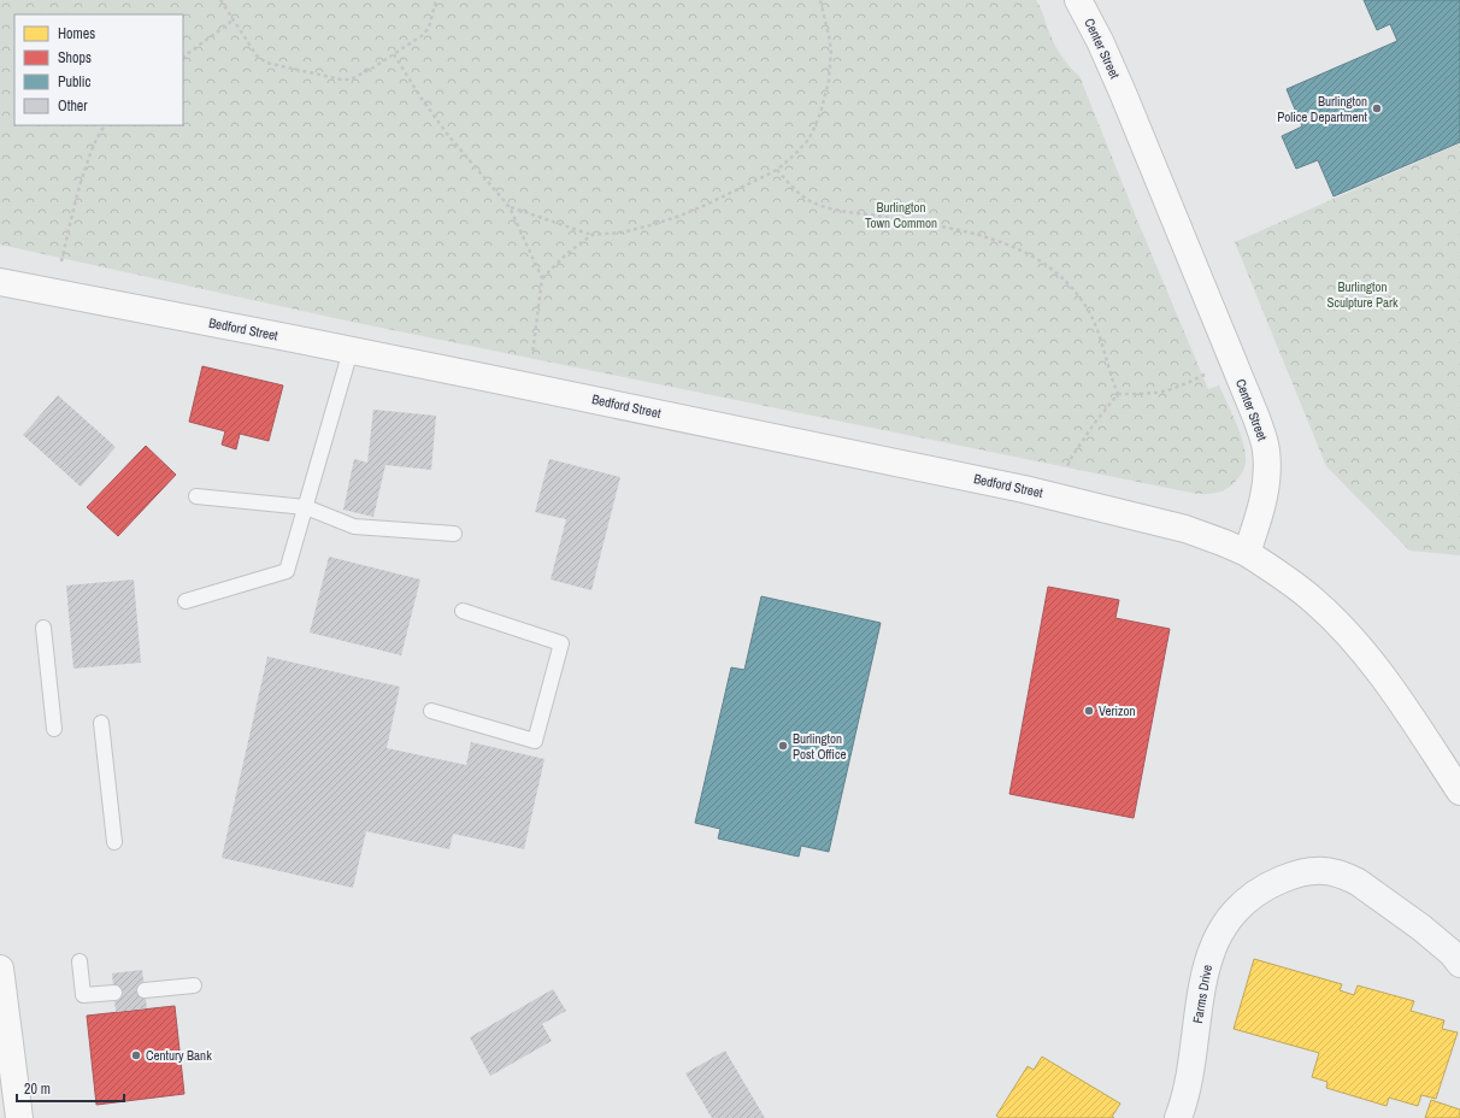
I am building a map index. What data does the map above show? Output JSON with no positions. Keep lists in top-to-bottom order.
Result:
{
  "streets": {
    "main road": ["Center Street", "Bedford Street"],
    "street": ["Farms Drive"]
  },
  "crossings": [
    ["Center Street", "Bedford Street"]
  ],
  "parks": ["Burlington Town Common", "Burlington Sculpture Park"],
  "places": [
    "Burlington Police Department",
    "Verizon",
    "Burlington Post Office",
    "Century Bank"
  ],
  "legend": [
    "Homes",
    "Shops",
    "Public",
    "Other"
  ],
  "scale_bar": "20 m"
}
